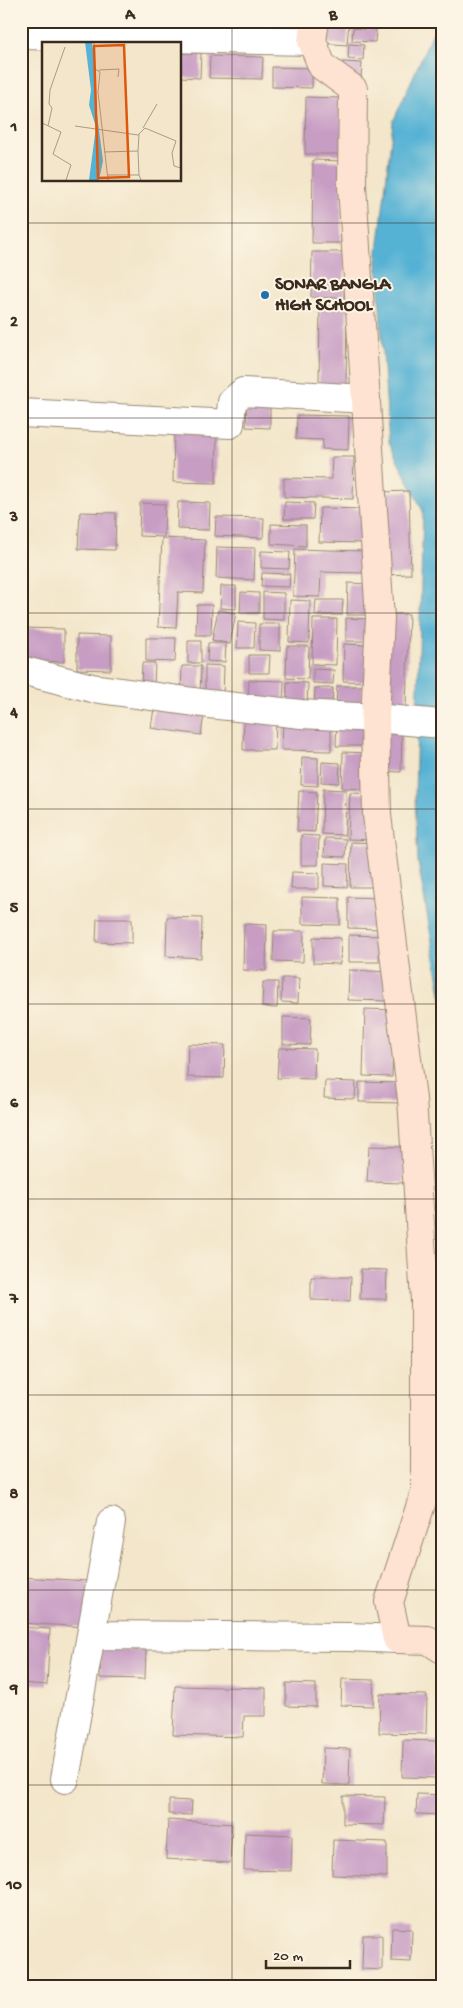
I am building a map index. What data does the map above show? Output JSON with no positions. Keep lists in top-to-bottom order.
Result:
{
  "places": ["SONAR BANGLA HIGH SCHOOL"],
  "scale_bar": "20 m",
  "grid": {
    "columns": ["A", "B"],
    "rows": [
      "1",
      "2",
      "3",
      "4",
      "5",
      "6",
      "7",
      "8",
      "9",
      "10"
    ]
  }
}
